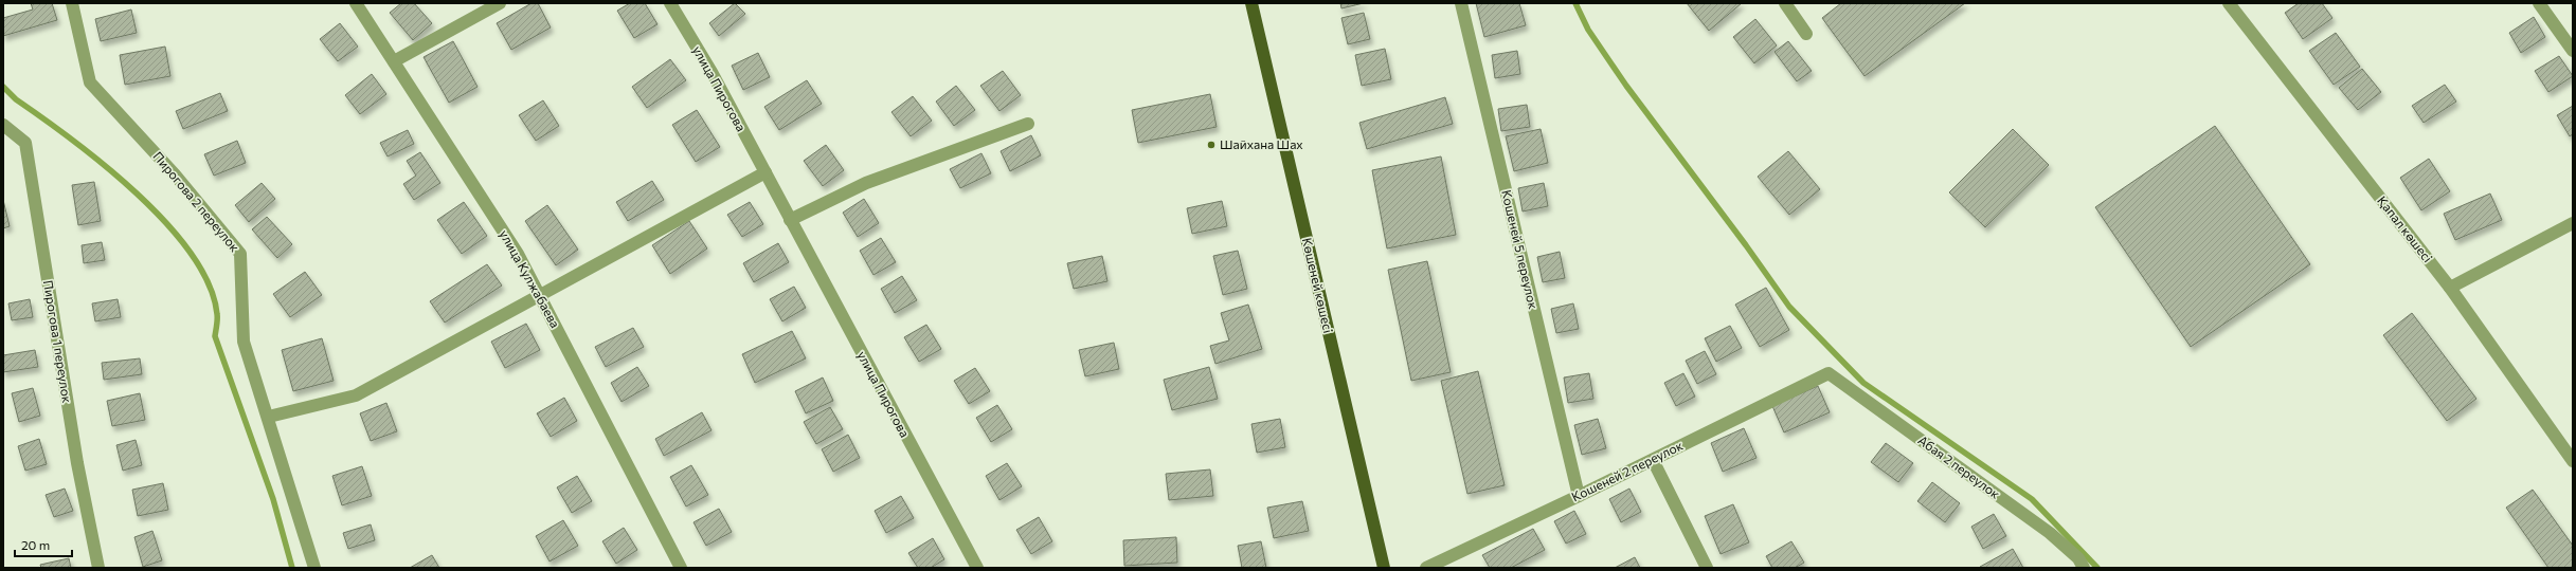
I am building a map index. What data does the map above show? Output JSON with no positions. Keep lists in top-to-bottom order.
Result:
{
  "streets": {
    "main road": ["Көшеней көшесі"],
    "street": [
      "улица Пирогова",
      "Пирогова 2 переулок",
      "Қапал көшесі",
      "Кошеней 5 переулок",
      "улица Кулжабаева",
      "Пирогова 1 переулок",
      "Абая 2 переулок",
      "Кошеней 2 переулок"
    ]
  },
  "crossings": [
    ["Кошеней 5 переулок", "Кошеней 2 переулок"],
    ["Абая 2 переулок", "Кошеней 2 переулок"]
  ],
  "places": ["Шайхана Шах"],
  "scale_bar": "20 m"
}
